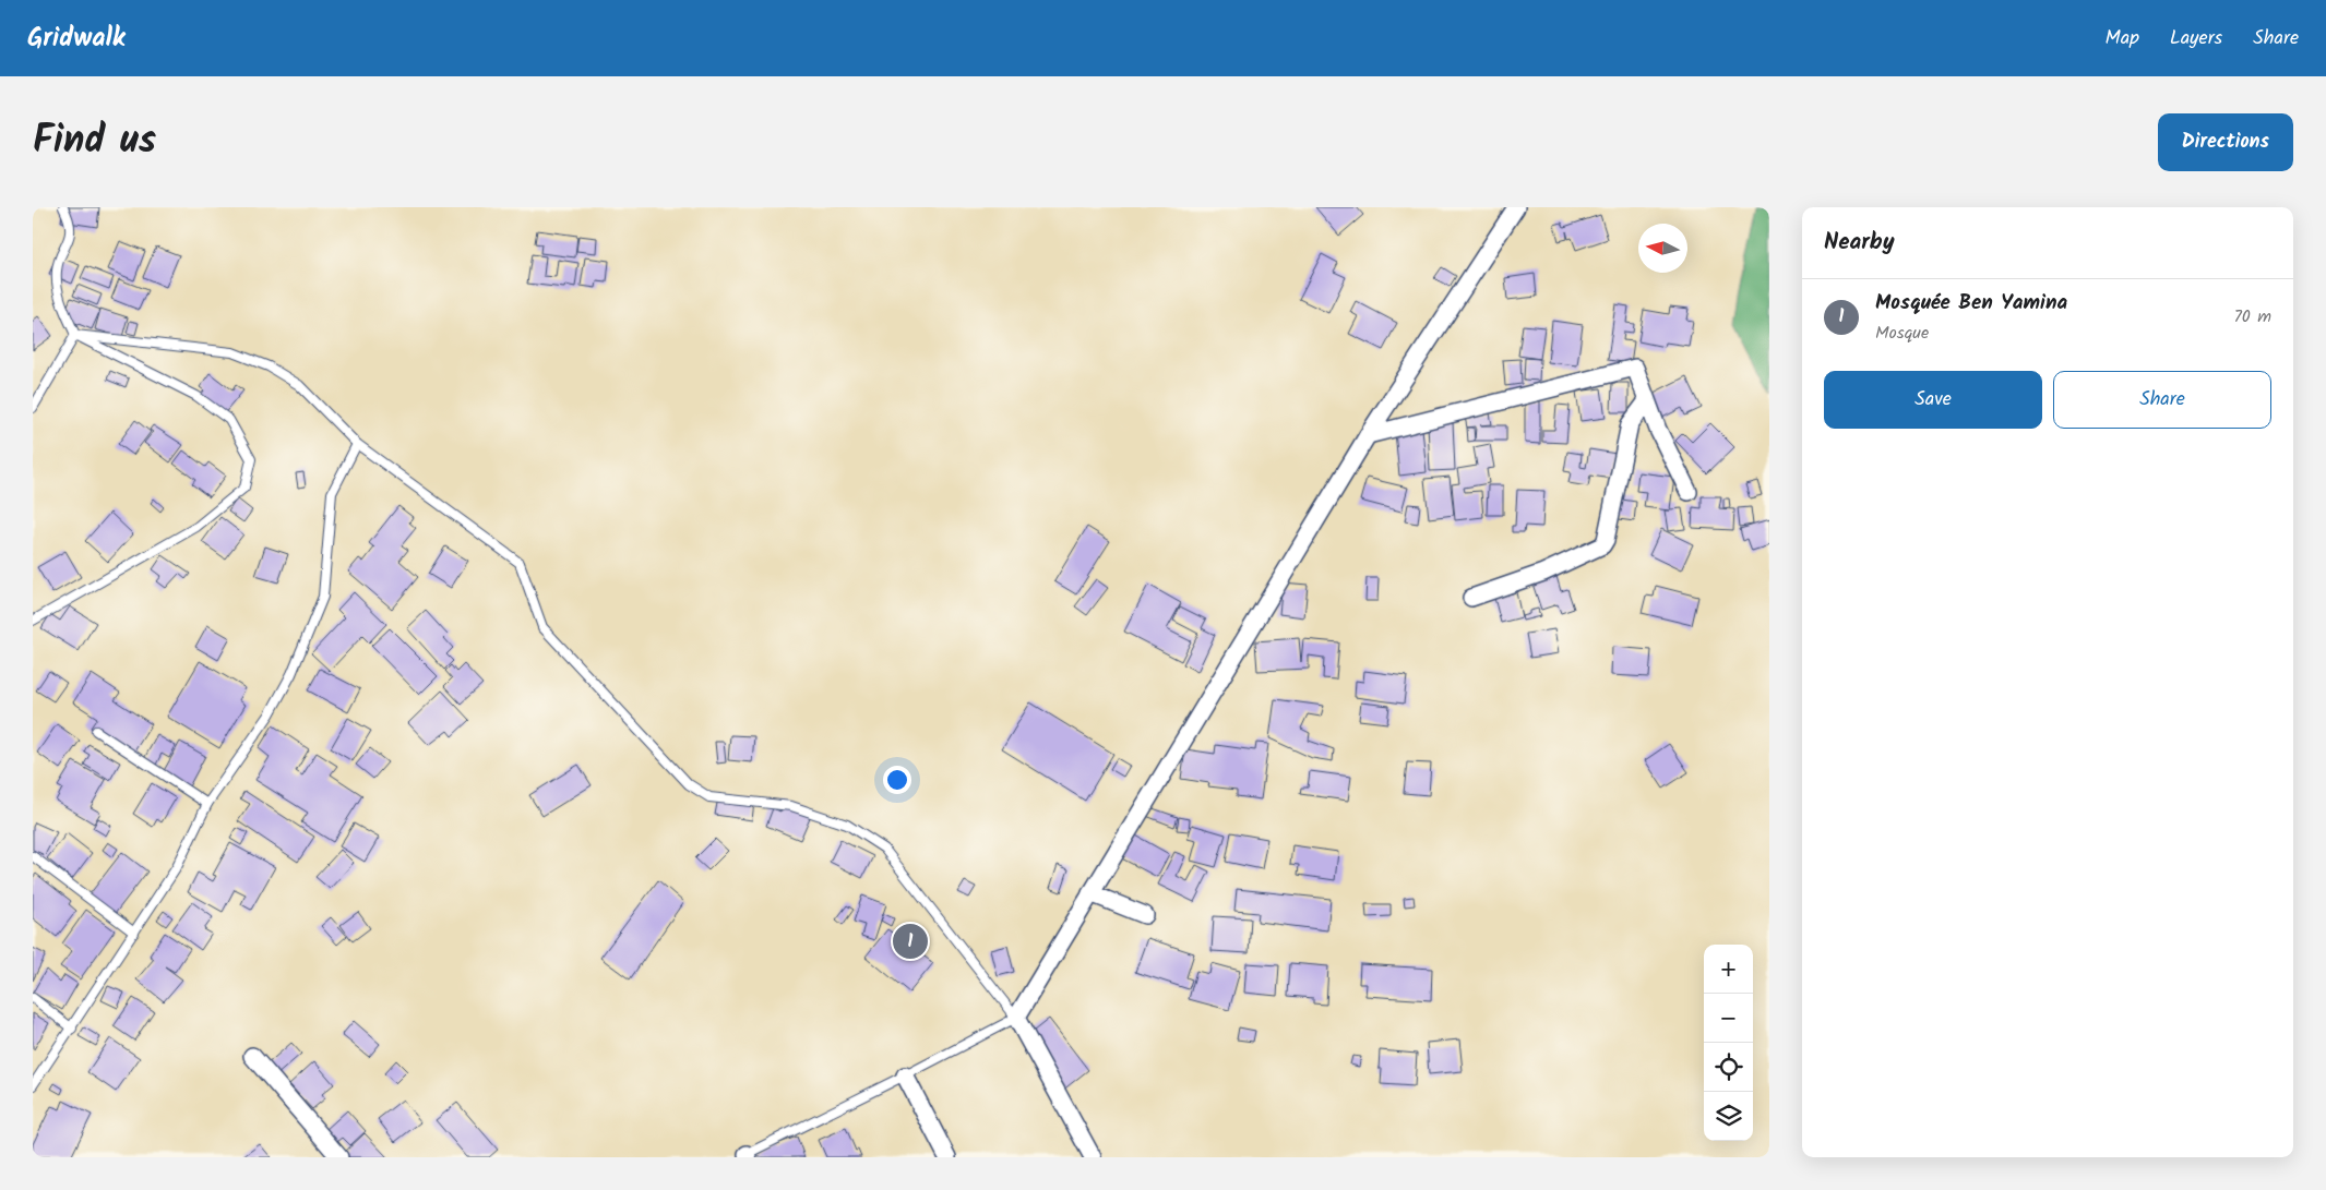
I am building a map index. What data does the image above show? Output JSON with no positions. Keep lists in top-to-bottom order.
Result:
{
  "north": "left",
  "page": {
    "header": "Gridwalk",
    "nav": ["Map", "Layers", "Share"],
    "title": "Find us",
    "buttons": [
      "Directions",
      ["Save", "Share"]
    ],
    "heading": "Nearby",
    "list": [
      {
        "mark": "1",
        "name": "Mosquée Ben Yamina",
        "note": "Mosque",
        "value": "70 m"
      }
    ],
    "pins": "1",
    "map_buttons": ["+", "−"]
  }
}
